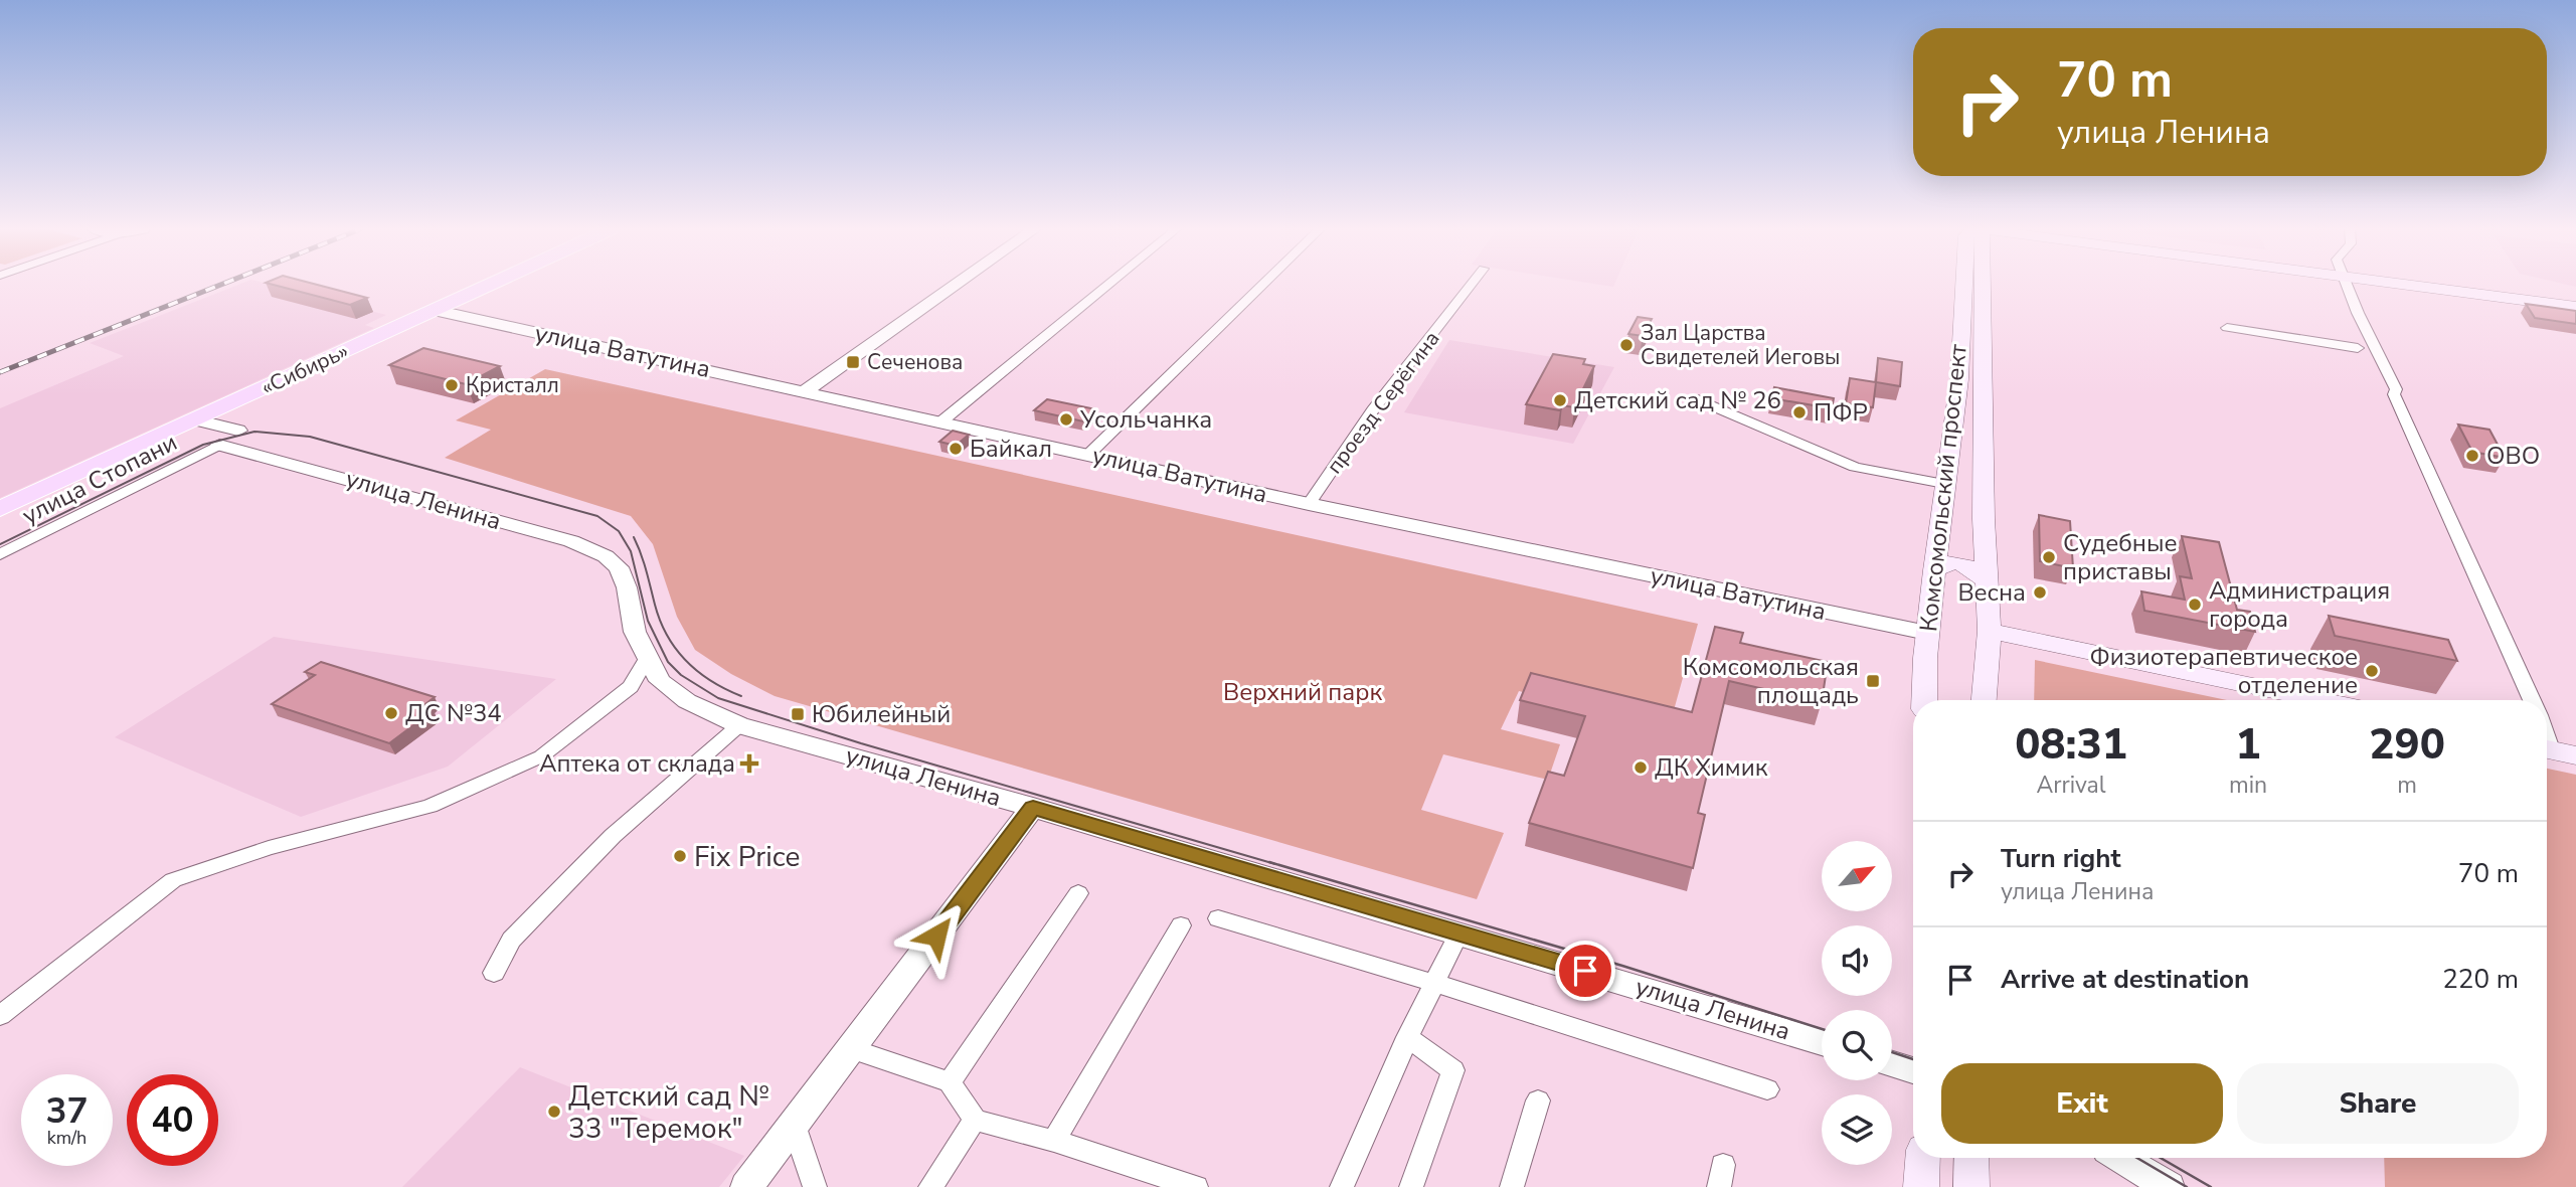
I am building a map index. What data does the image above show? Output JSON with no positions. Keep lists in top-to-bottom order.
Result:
{
  "streets": {
    "main road": ["«Сибирь»", "Комсомольский проспект"],
    "street": [
      "улица Ватутина",
      "проезд Серёгина",
      "улица Стопани",
      "улица Ленина"
    ]
  },
  "crossings": [
    ["улица Ватутина", "«Сибирь»"],
    ["улица Ватутина", "проезд Серёгина"],
    ["улица Ватутина", "Комсомольский проспект"],
    ["улица Стопани", "улица Ленина"]
  ],
  "parks": ["Верхний парк"],
  "places": {
    "other": [
      "Зал Царства Свидетелей Иеговы",
      "Кристалл",
      "Детский сад № 26",
      "ПФР",
      "Усольчанка",
      "Байкал",
      "ОВО",
      "Судебные приставы",
      "Весна",
      "Администрация города",
      "Физиотерапевтическое отделение",
      "ДС №34",
      "ДК Химик",
      "Fix Price",
      "Детский сад № 33 \"Теремок\""
    ],
    "transit": ["Сеченова", "Комсомольская площадь", "Юбилейный"],
    "health": ["Аптека от склада"]
  },
  "north": "top right",
  "page": {
    "turn": ["70 m", "улица Ленина"],
    "eta": [
      "08:31",
      "Arrival",
      "1",
      "min",
      "290",
      "m"
    ],
    "list": [
      {
        "name": "Turn right",
        "note": "улица Ленина",
        "value": "70 m"
      },
      {
        "name": "Arrive at destination",
        "value": "220 m"
      }
    ],
    "buttons": ["Exit", "Share"],
    "speed": "37 km/h",
    "limit": "40"
  }
}
